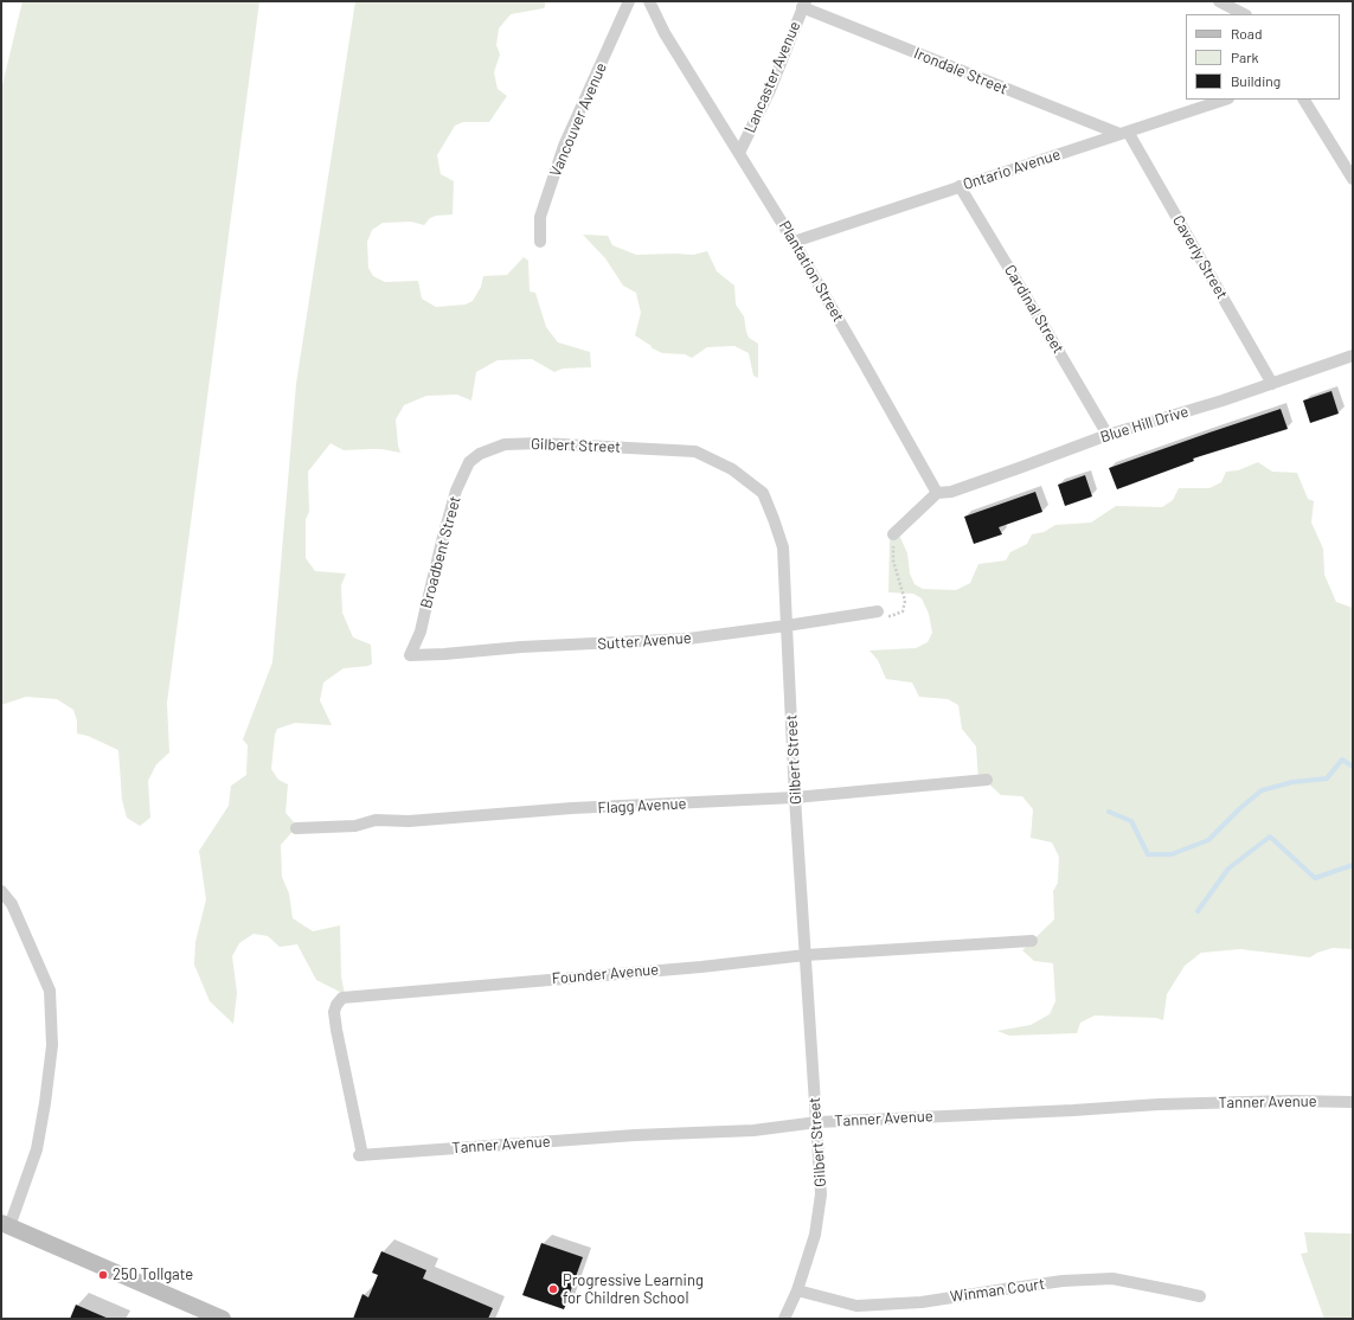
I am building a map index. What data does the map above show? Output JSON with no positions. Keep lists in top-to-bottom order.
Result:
{
  "streets": {
    "street": [
      "Irondale Street",
      "Lancaster Avenue",
      "Vancouver Avenue",
      "Ontario Avenue",
      "Caverly Street",
      "Plantation Street",
      "Cardinal Street",
      "Blue Hill Drive",
      "Gilbert Street",
      "Broadbent Street",
      "Sutter Avenue",
      "Flagg Avenue",
      "Founder Avenue",
      "Tanner Avenue",
      "Winman Court"
    ]
  },
  "crossings": [
    ["Irondale Street", "Lancaster Avenue"],
    ["Irondale Street", "Ontario Avenue"],
    ["Irondale Street", "Caverly Street"],
    ["Lancaster Avenue", "Plantation Street"],
    ["Ontario Avenue", "Caverly Street"],
    ["Ontario Avenue", "Plantation Street"],
    ["Ontario Avenue", "Cardinal Street"],
    ["Caverly Street", "Blue Hill Drive"],
    ["Plantation Street", "Blue Hill Drive"],
    ["Cardinal Street", "Blue Hill Drive"],
    ["Gilbert Street", "Broadbent Street"],
    ["Gilbert Street", "Sutter Avenue"],
    ["Gilbert Street", "Flagg Avenue"],
    ["Gilbert Street", "Founder Avenue"],
    ["Gilbert Street", "Tanner Avenue"],
    ["Gilbert Street", "Winman Court"],
    ["Broadbent Street", "Sutter Avenue"],
    ["Founder Avenue", "Tanner Avenue"]
  ],
  "places": ["250 Tollgate", "Progressive Learning for Children School"],
  "legend": ["Road", "Park", "Building"]
}
